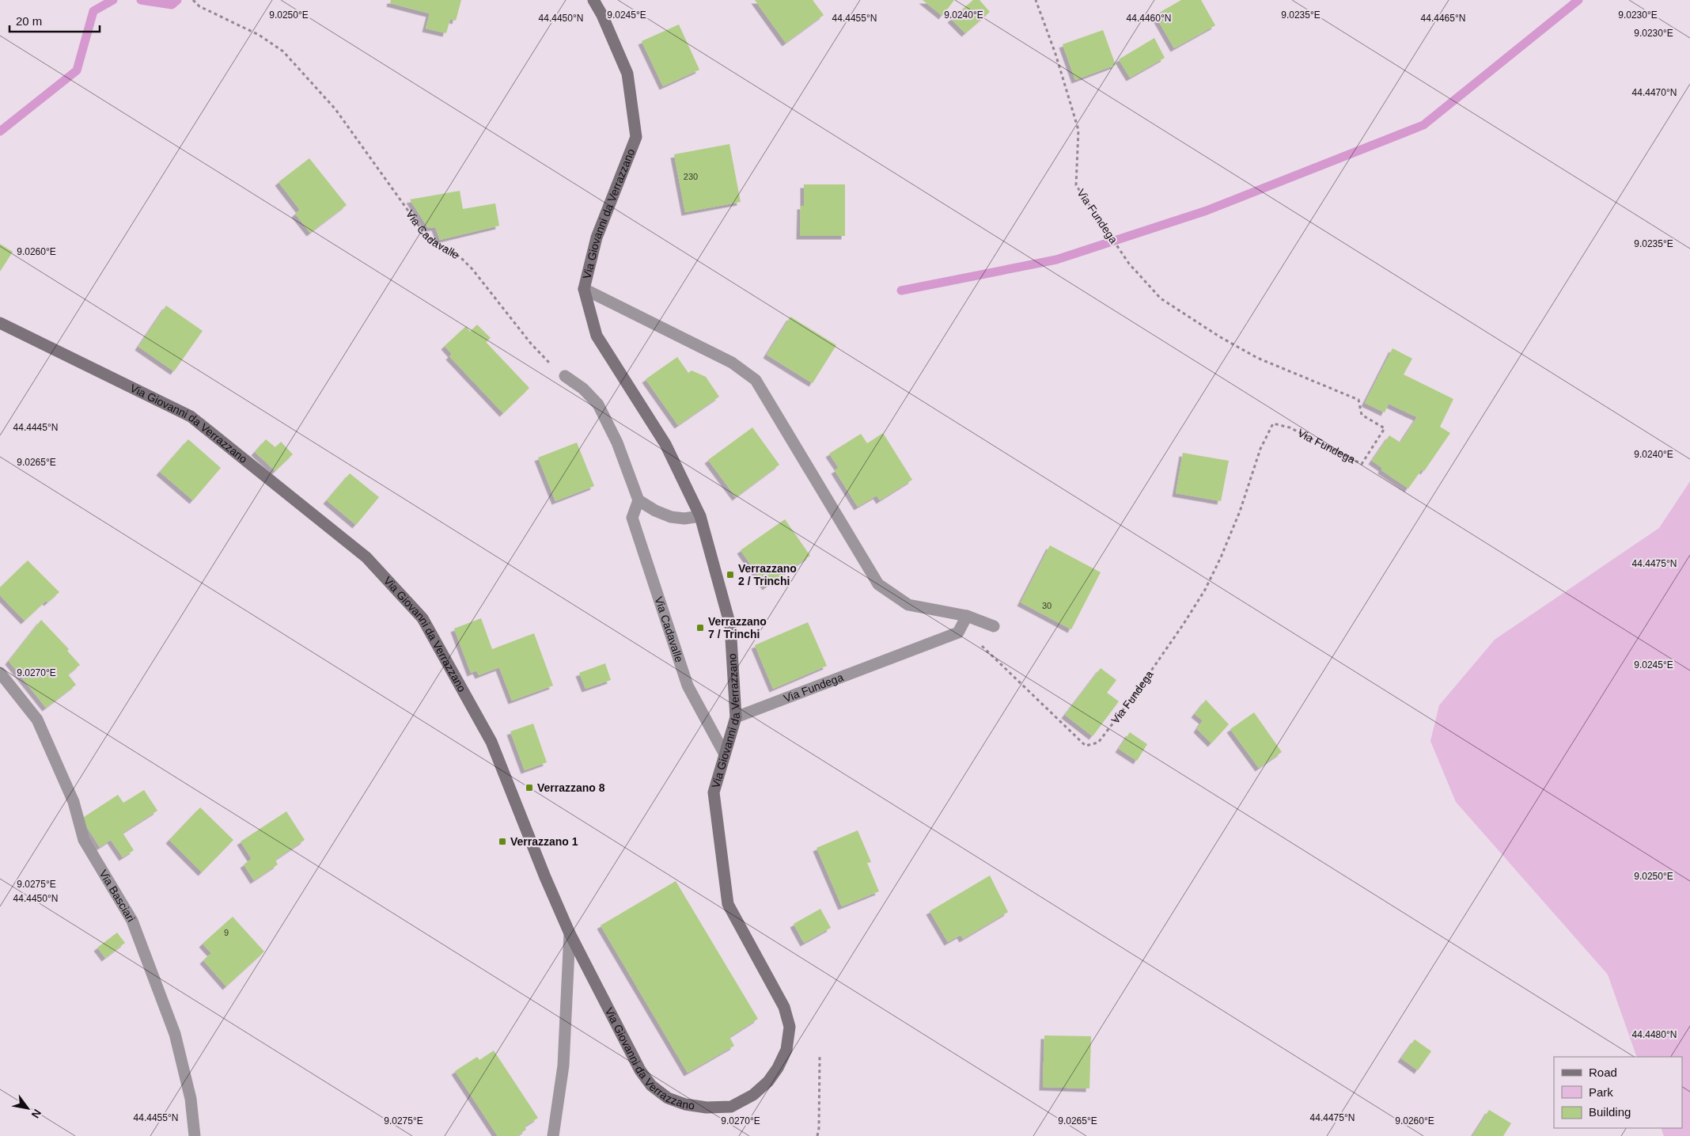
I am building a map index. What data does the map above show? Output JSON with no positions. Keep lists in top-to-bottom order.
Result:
{
  "streets": {
    "street": [
      "Via Giovanni da Verrazzano",
      "Via Fundega",
      "Via Cadavalle",
      "Via Basciari"
    ]
  },
  "crossings": [
    ["Via Giovanni da Verrazzano", "Via Fundega"],
    ["Via Giovanni da Verrazzano", "Via Cadavalle"]
  ],
  "places": {
    "transit": [
      "Verrazzano 2 / Trinchi",
      "Verrazzano 7 / Trinchi",
      "Verrazzano 8",
      "Verrazzano 1"
    ]
  },
  "house_numbers": ["230", "30", "9"],
  "legend": ["Road", "Park", "Building"],
  "scale_bar": "20 m",
  "north": "bottom right",
  "coordinates": [
    "9.0250°E",
    "9.0245°E",
    "9.0240°E",
    "9.0235°E",
    "9.0230°E",
    "44.4450°N",
    "44.4455°N",
    "44.4460°N",
    "44.4465°N",
    "44.4470°N",
    "9.0260°E",
    "44.4445°N",
    "9.0265°E",
    "44.4475°N",
    "9.0270°E",
    "9.0275°E",
    "44.4480°N"
  ]
}
